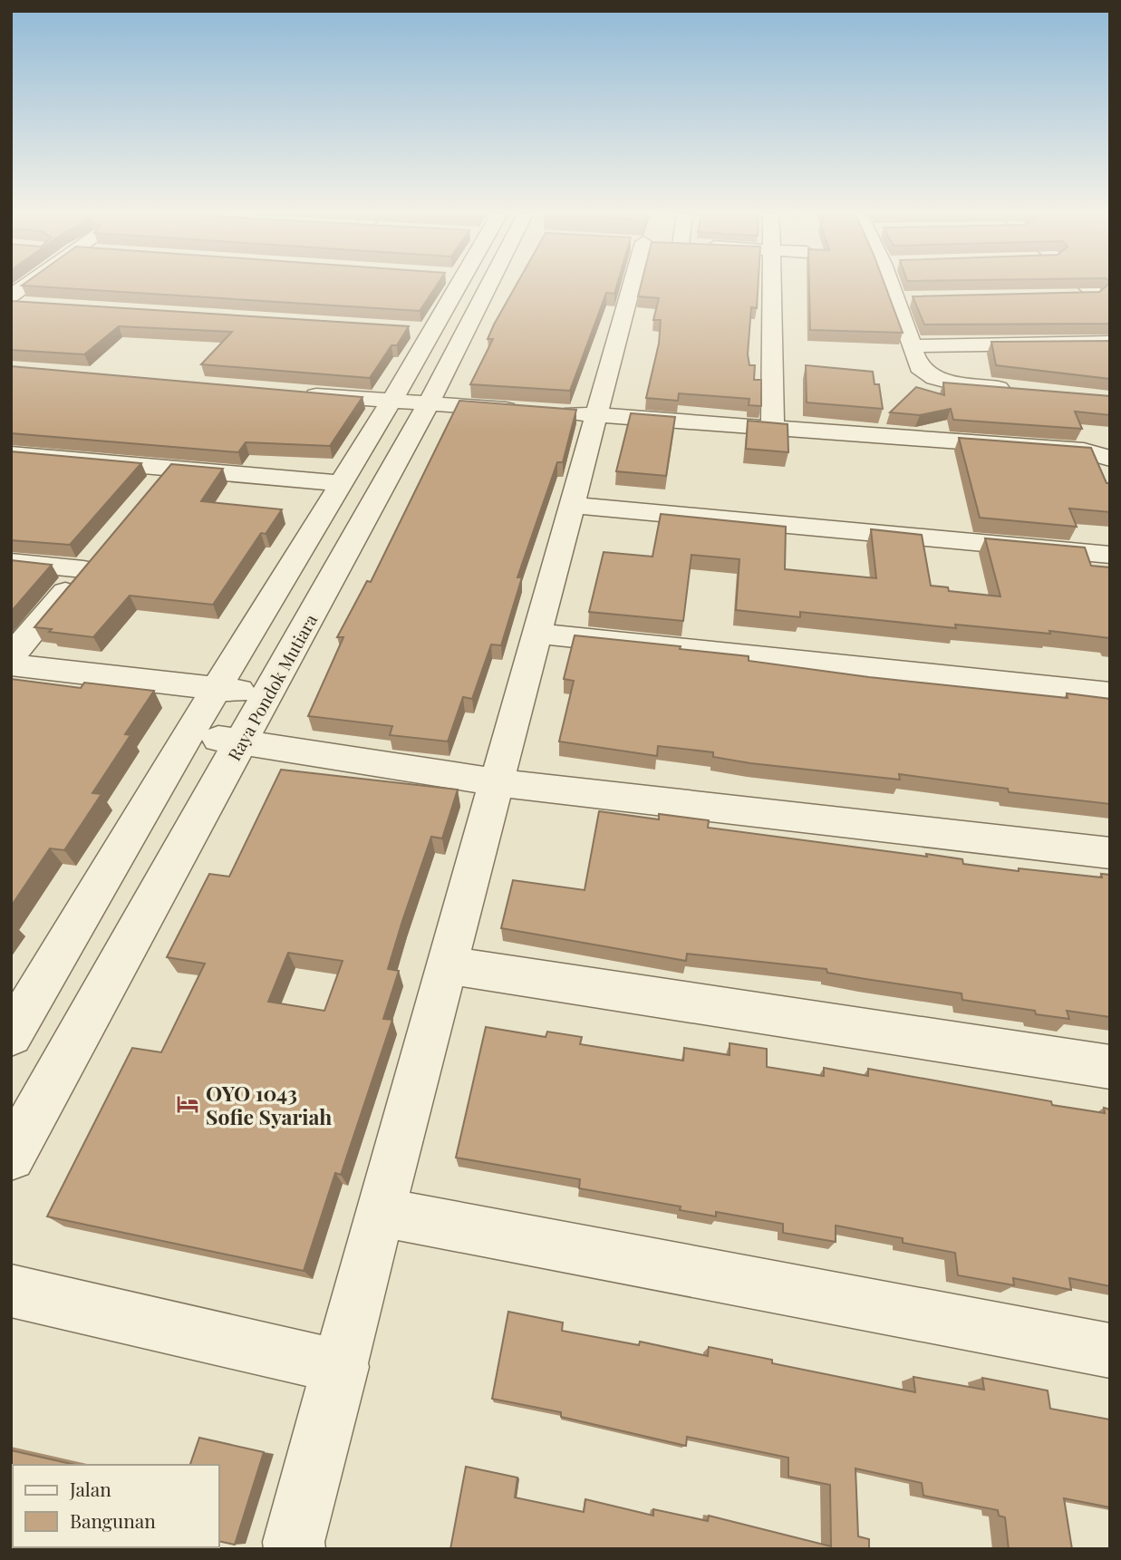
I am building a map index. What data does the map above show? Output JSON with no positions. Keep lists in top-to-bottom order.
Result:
{
  "streets": {
    "street": ["Raya Pondok Mutiara"]
  },
  "places": {
    "hotel": ["OYO 1043 Sofie Syariah"]
  },
  "legend": ["Jalan", "Bangunan"]
}
